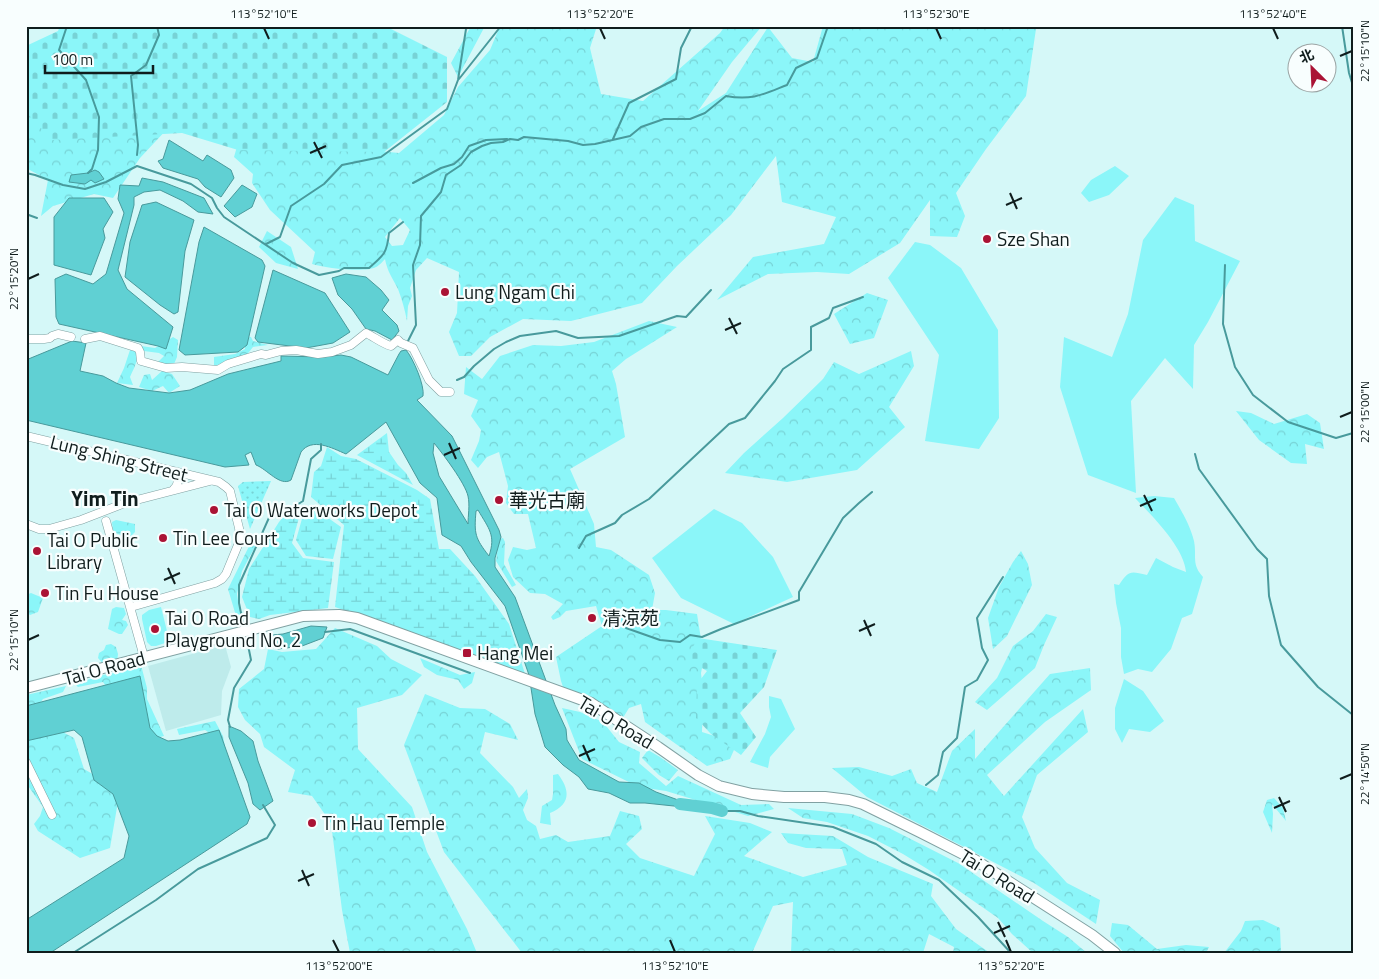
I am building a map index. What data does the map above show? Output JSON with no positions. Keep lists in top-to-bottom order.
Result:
{
  "streets": {
    "main road": ["Tai O Road"],
    "street": ["Lung Shing Street"]
  },
  "districts": ["Yim Tin"],
  "places": {
    "other": [
      "Sze Shan",
      "Lung Ngam Chi",
      "華光古廟",
      "Tai O Waterworks Depot",
      "Tin Lee Court",
      "Tai O Public Library",
      "Tin Fu House",
      "清涼苑",
      "Tai O Road Playground No. 2",
      "Tin Hau Temple"
    ],
    "transit": ["Hang Mei"]
  },
  "scale_bar": "100 m",
  "north": "top left",
  "coordinates": [
    "113°52'10\"E",
    "113°52'20\"E",
    "113°52'30\"E",
    "113°52'40\"E",
    "22°15'10\"N",
    "22°15'20\"N",
    "22°15'00\"N",
    "22°14'50\"N",
    "113°52'00\"E"
  ]
}
